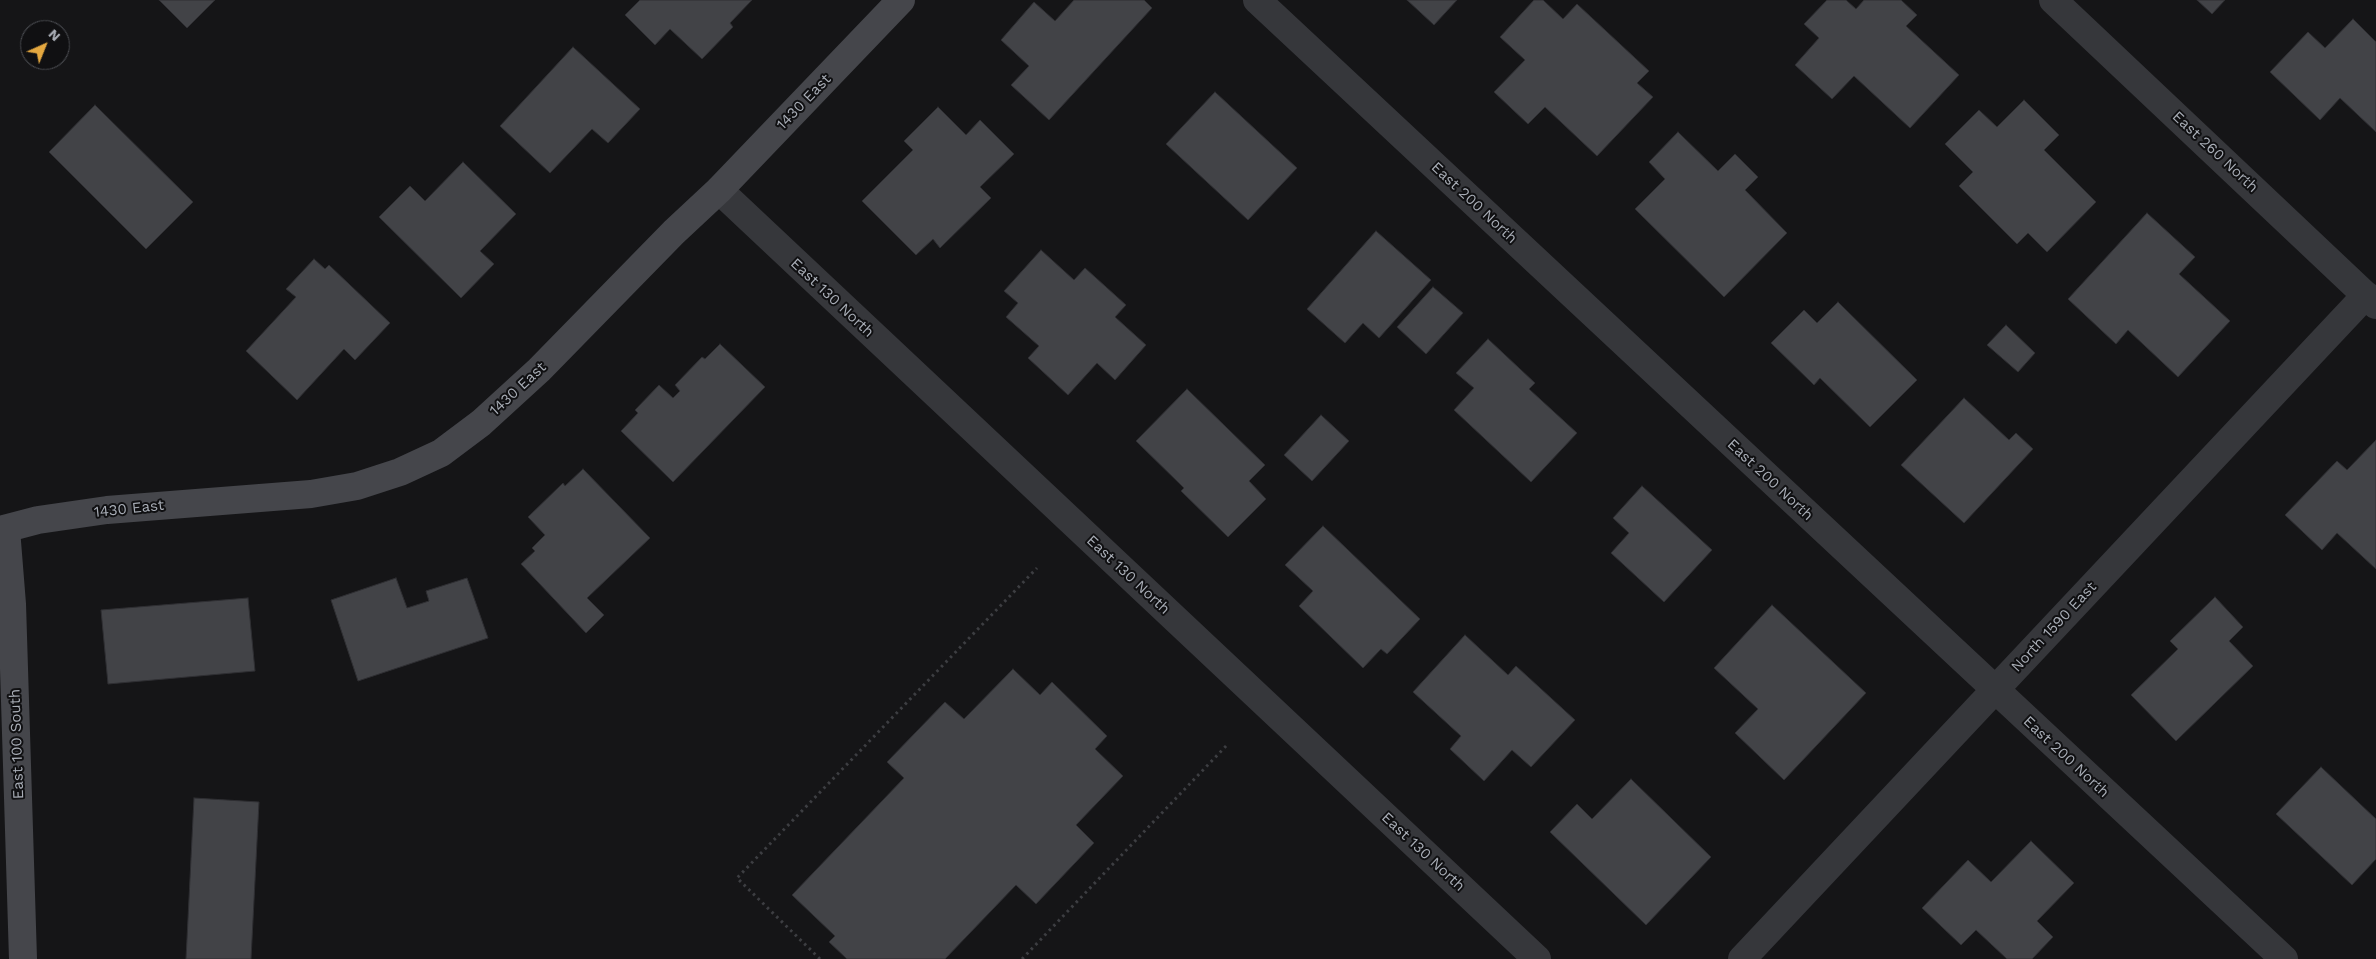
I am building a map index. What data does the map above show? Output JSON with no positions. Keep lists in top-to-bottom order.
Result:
{
  "streets": {
    "street": [
      "1430 East",
      "East 260 North",
      "East 200 North",
      "East 130 North",
      "North 1590 East",
      "East 100 South"
    ]
  },
  "crossings": [
    ["1430 East", "East 130 North"],
    ["1430 East", "East 100 South"],
    ["East 260 North", "North 1590 East"],
    ["East 200 North", "North 1590 East"]
  ],
  "north": "top right"
}
